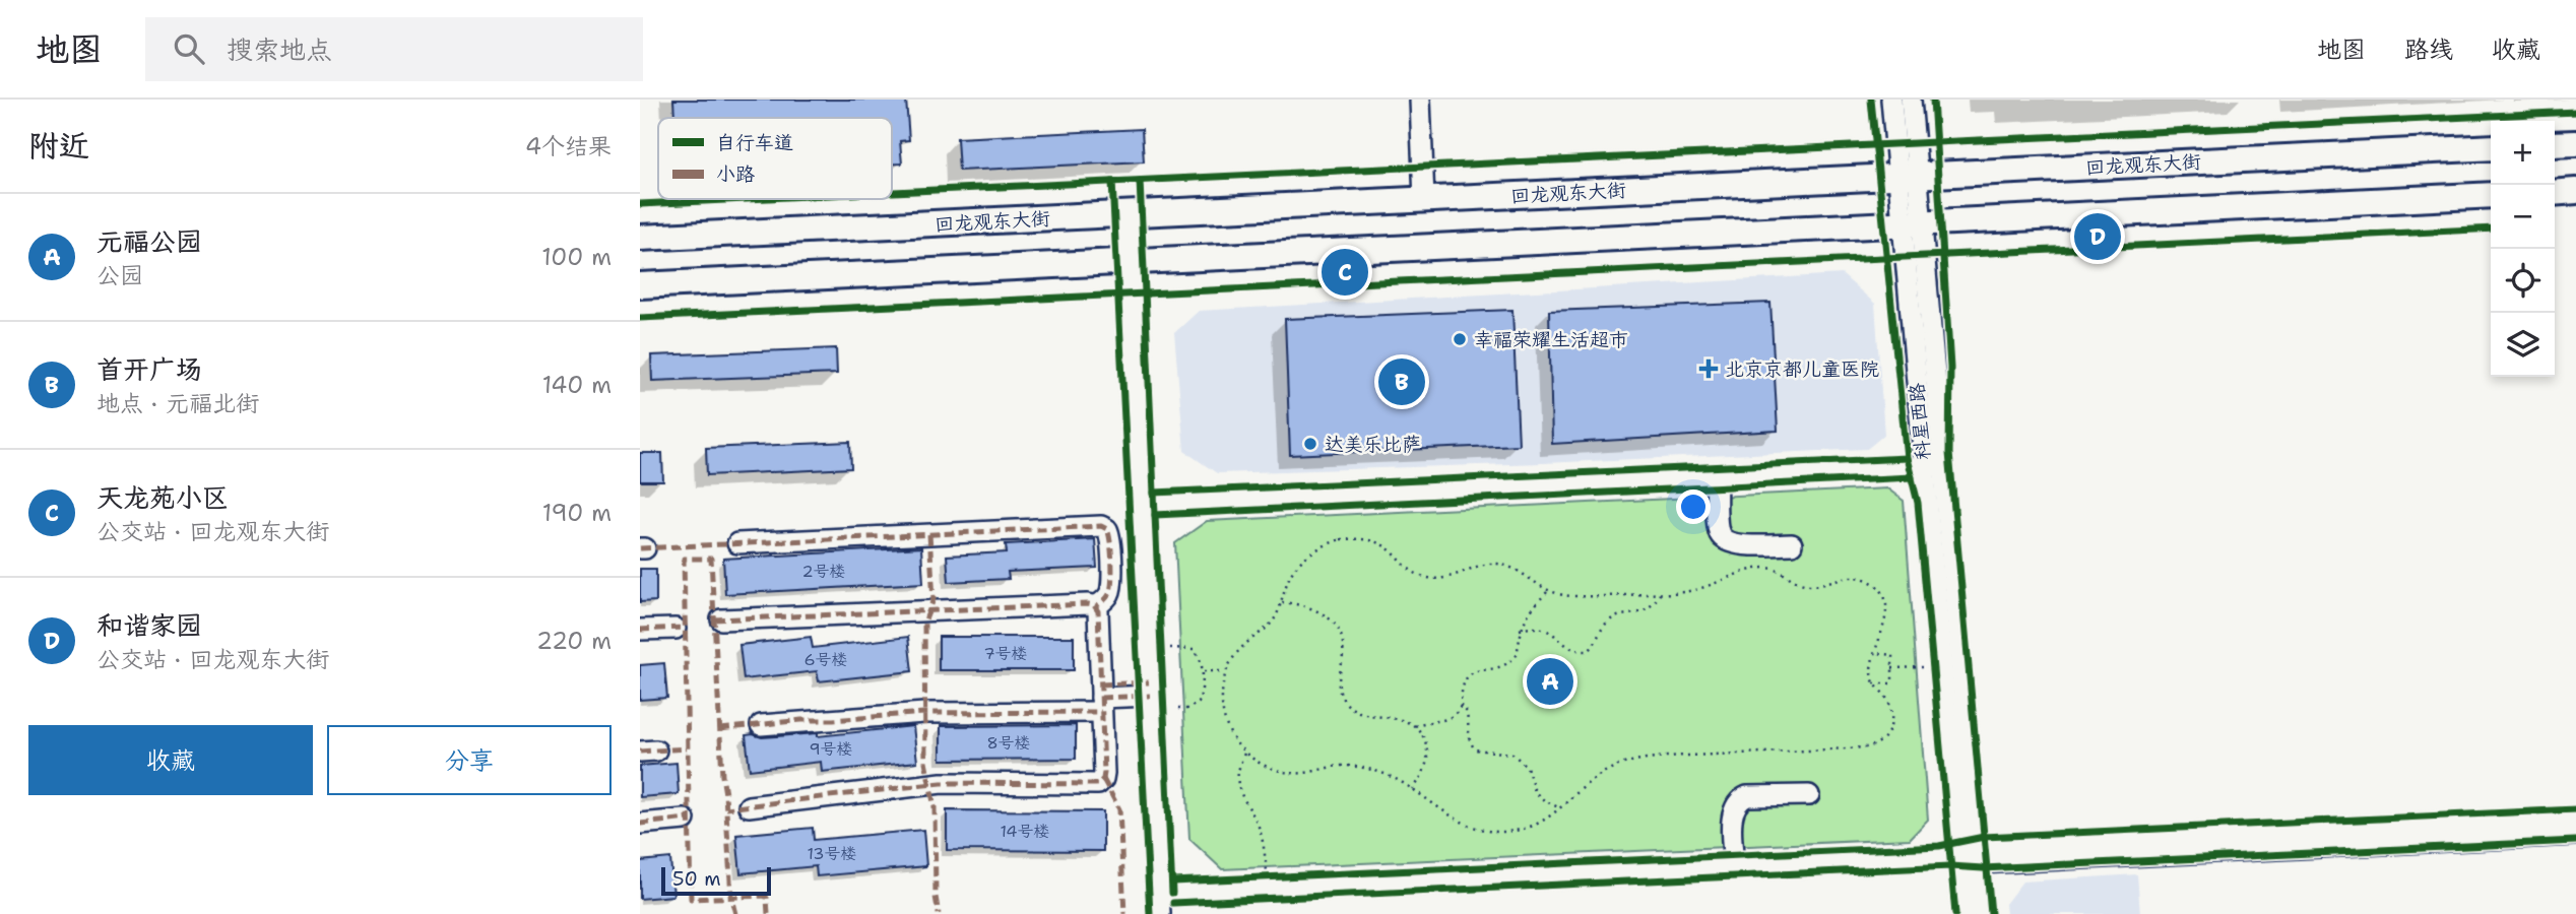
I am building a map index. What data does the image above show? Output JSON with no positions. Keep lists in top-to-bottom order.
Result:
{
  "streets": {
    "main road": ["回龙观东大街"],
    "street": ["科星西路"]
  },
  "crossings": [
    ["回龙观东大街", "科星西路"]
  ],
  "places": {
    "other": ["幸福荣耀生活超市", "达美乐比萨"],
    "health": ["北京京都儿童医院"]
  },
  "house_numbers": [
    "2号楼",
    "7号楼",
    "6号楼",
    "8号楼",
    "9号楼",
    "14号楼",
    "13号楼"
  ],
  "legend": ["自行车道", "小路"],
  "scale_bar": "50 m",
  "page": {
    "header": "地图",
    "search": "搜索地点",
    "nav": ["地图", "路线", "收藏"],
    "heading": ["附近", "4个结果"],
    "map_buttons": ["+", "−"],
    "list": [
      {
        "mark": "A",
        "name": "元福公园",
        "note": "公园",
        "value": "100 m"
      },
      {
        "mark": "B",
        "name": "首开广场",
        "note": "地点 · 元福北街",
        "value": "140 m"
      },
      {
        "mark": "C",
        "name": "天龙苑小区",
        "note": "公交站 · 回龙观东大街",
        "value": "190 m"
      },
      {
        "mark": "D",
        "name": "和谐家园",
        "note": "公交站 · 回龙观东大街",
        "value": "220 m"
      }
    ],
    "pins": [
      "D",
      "C",
      "B",
      "A"
    ],
    "buttons": ["收藏", "分享"],
    "scale": "50 m"
  }
}
